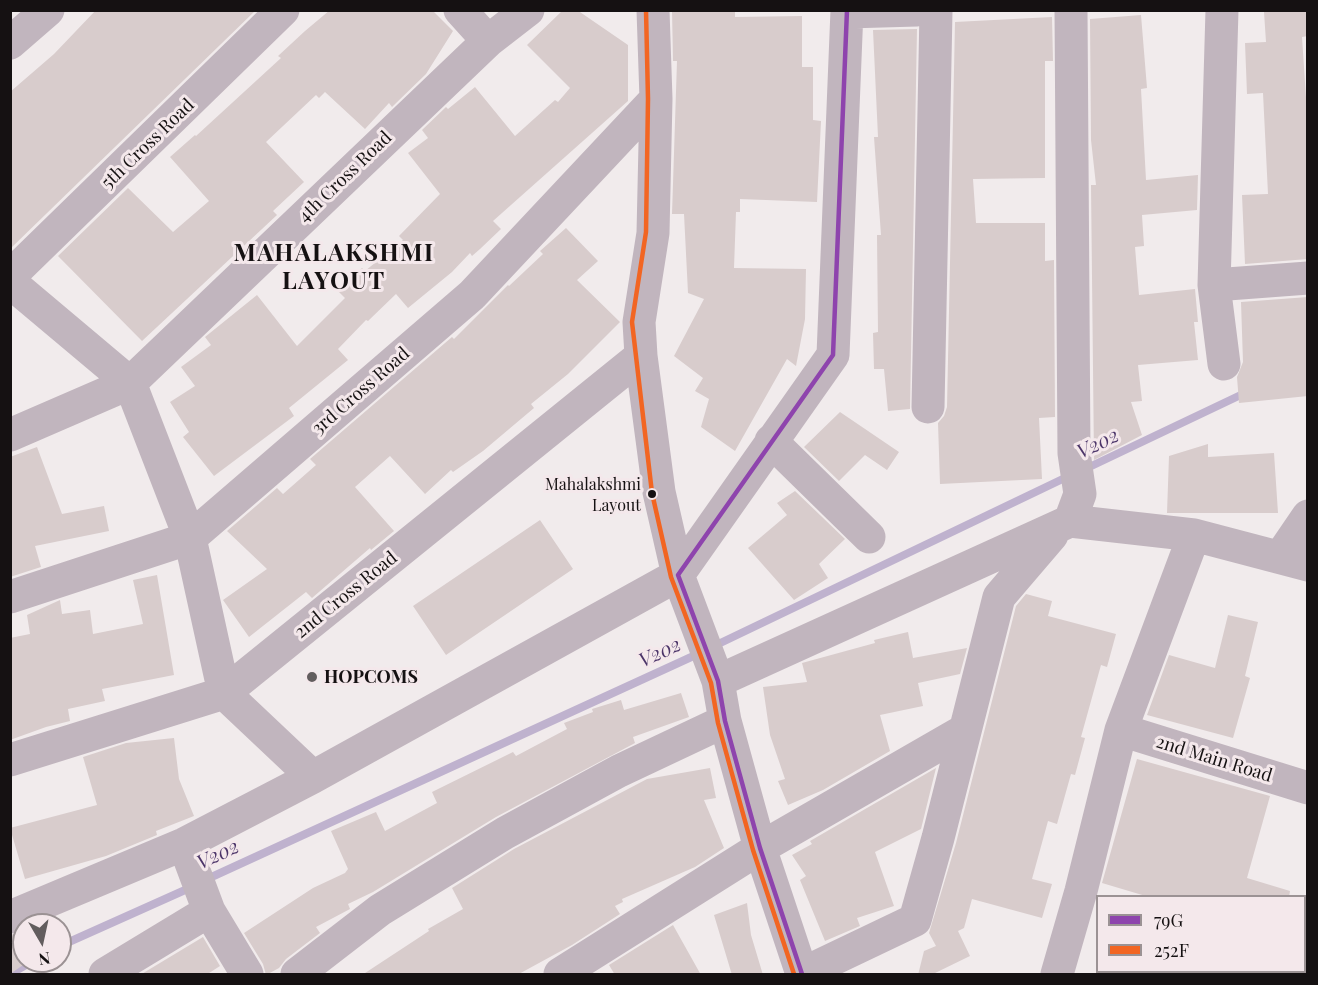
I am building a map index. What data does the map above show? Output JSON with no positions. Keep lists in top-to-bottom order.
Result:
{
  "streets": {
    "street": [
      "5th Cross Road",
      "4th Cross Road",
      "3rd Cross Road",
      "2nd Cross Road",
      "2nd Main Road"
    ]
  },
  "districts": ["MAHALAKSHMI LAYOUT"],
  "water": ["V202"],
  "places": ["Mahalakshmi Layout", "HOPCOMS"],
  "lines": ["transit line 79G", "transit line 252F"],
  "legend": ["79G", "252F"],
  "north": "bottom"
}
